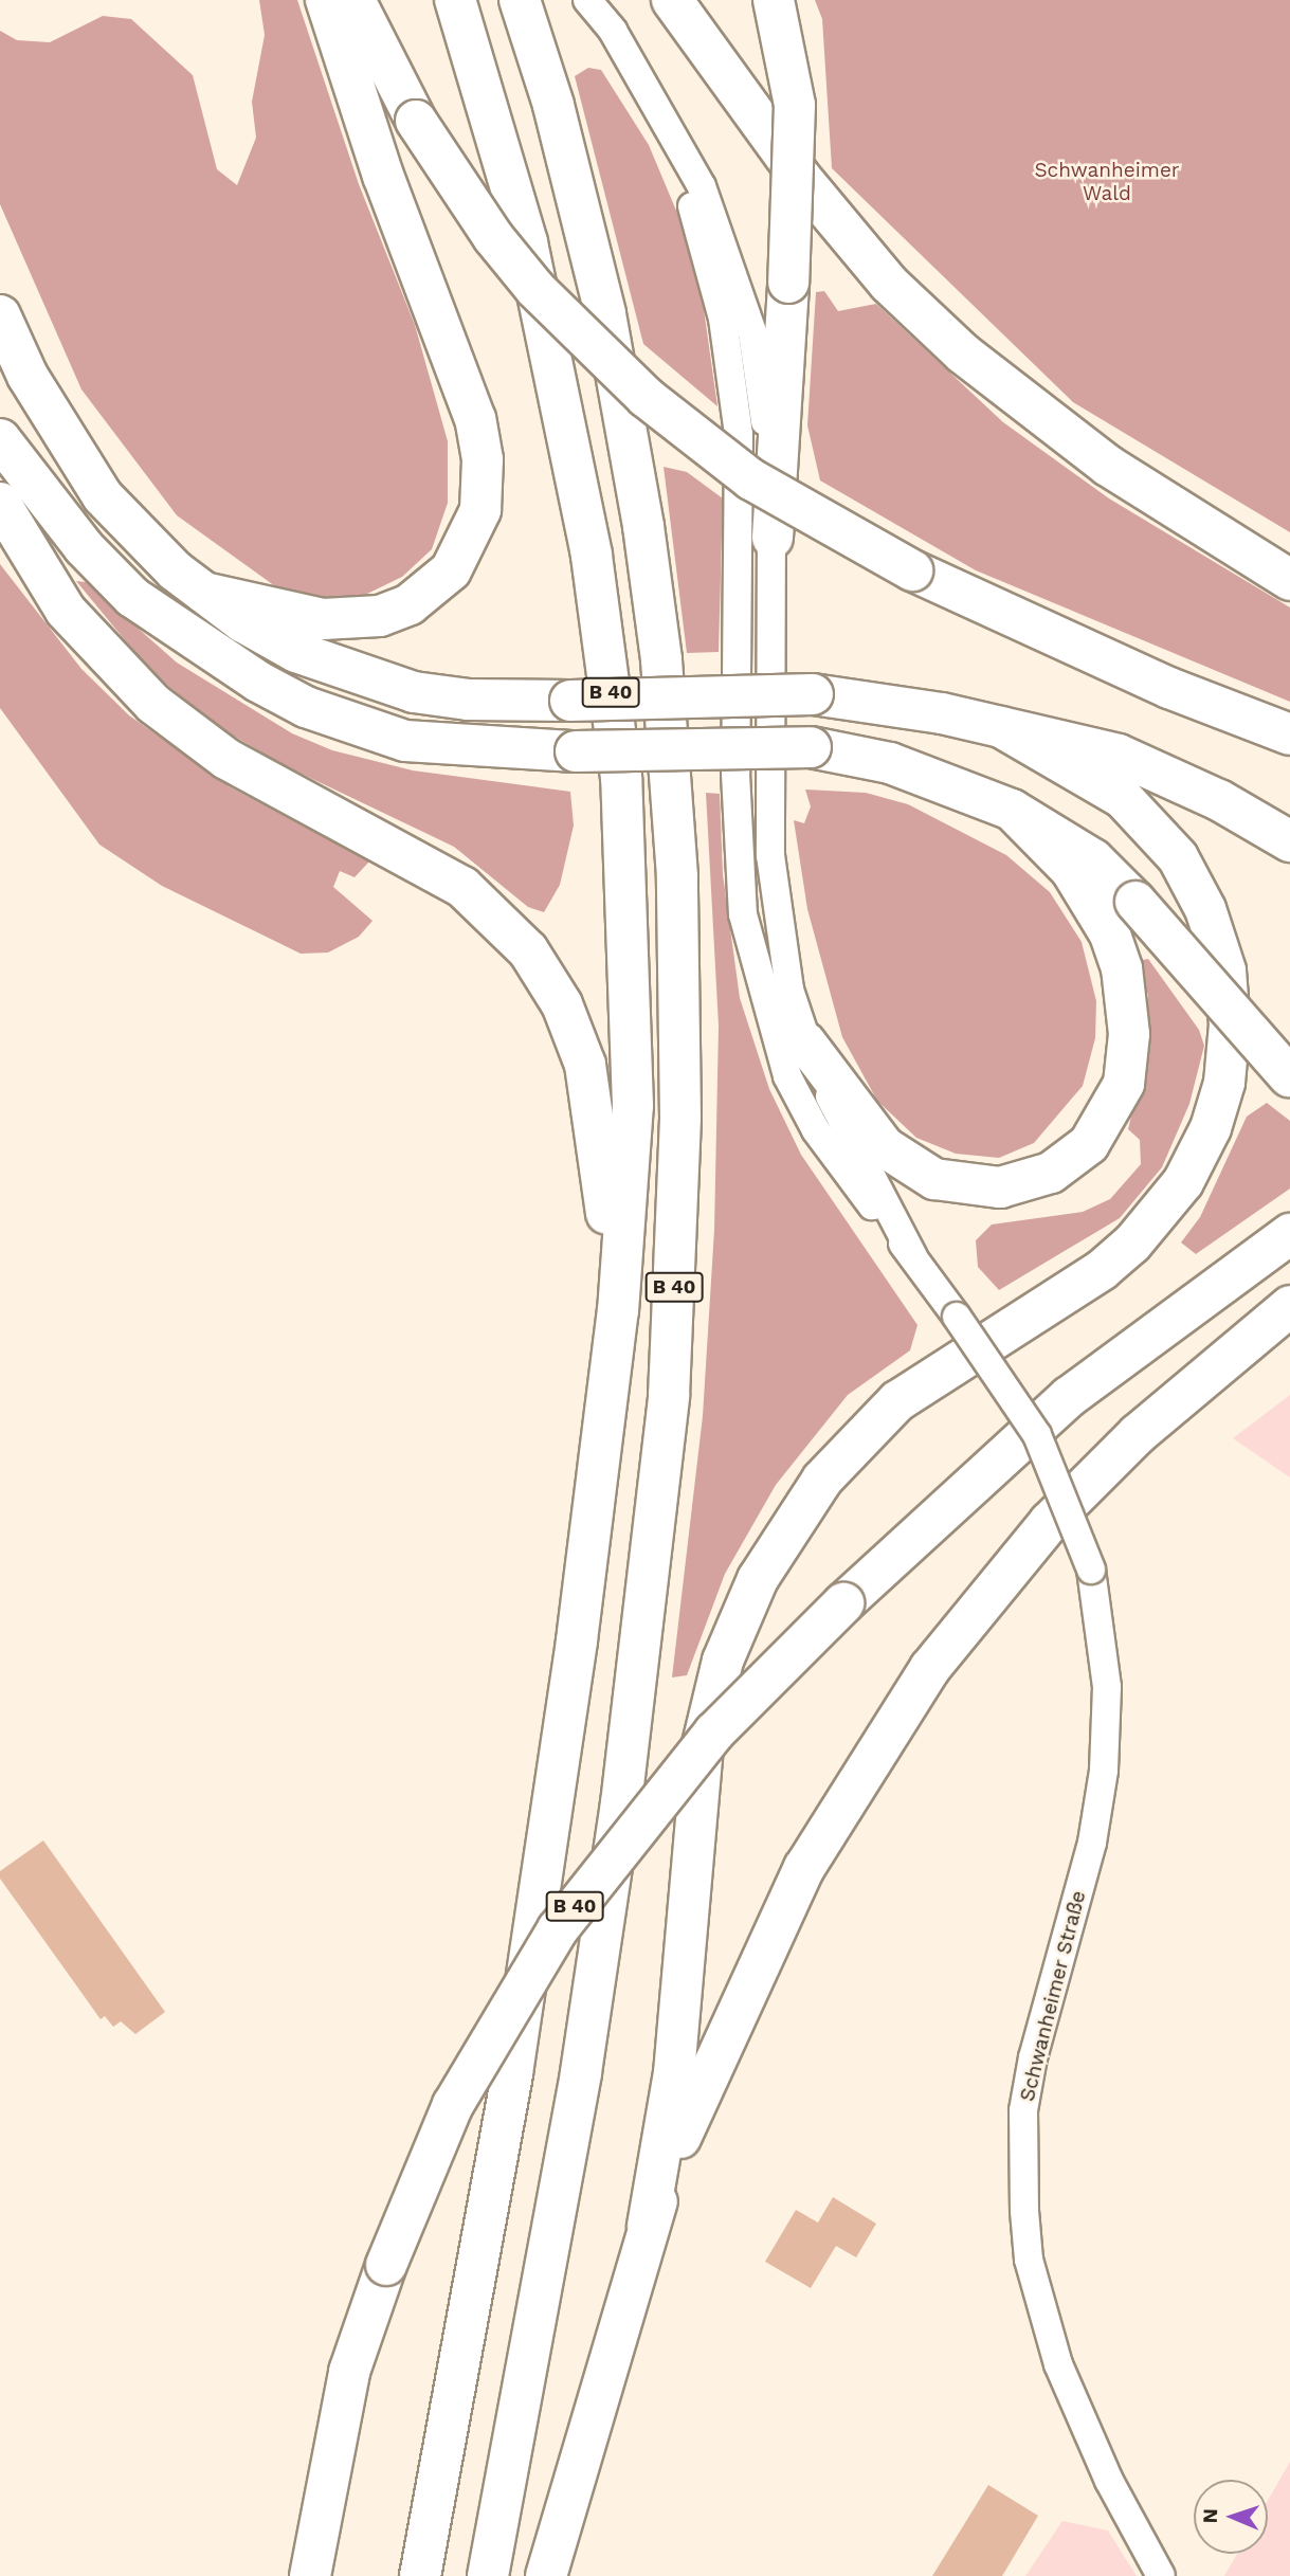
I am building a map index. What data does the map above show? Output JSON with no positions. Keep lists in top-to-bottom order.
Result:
{
  "streets": {
    "highway": ["B 40"],
    "street": ["Schwanheimer Straße"]
  },
  "parks": ["Schwanheimer Wald"],
  "north": "left"
}
